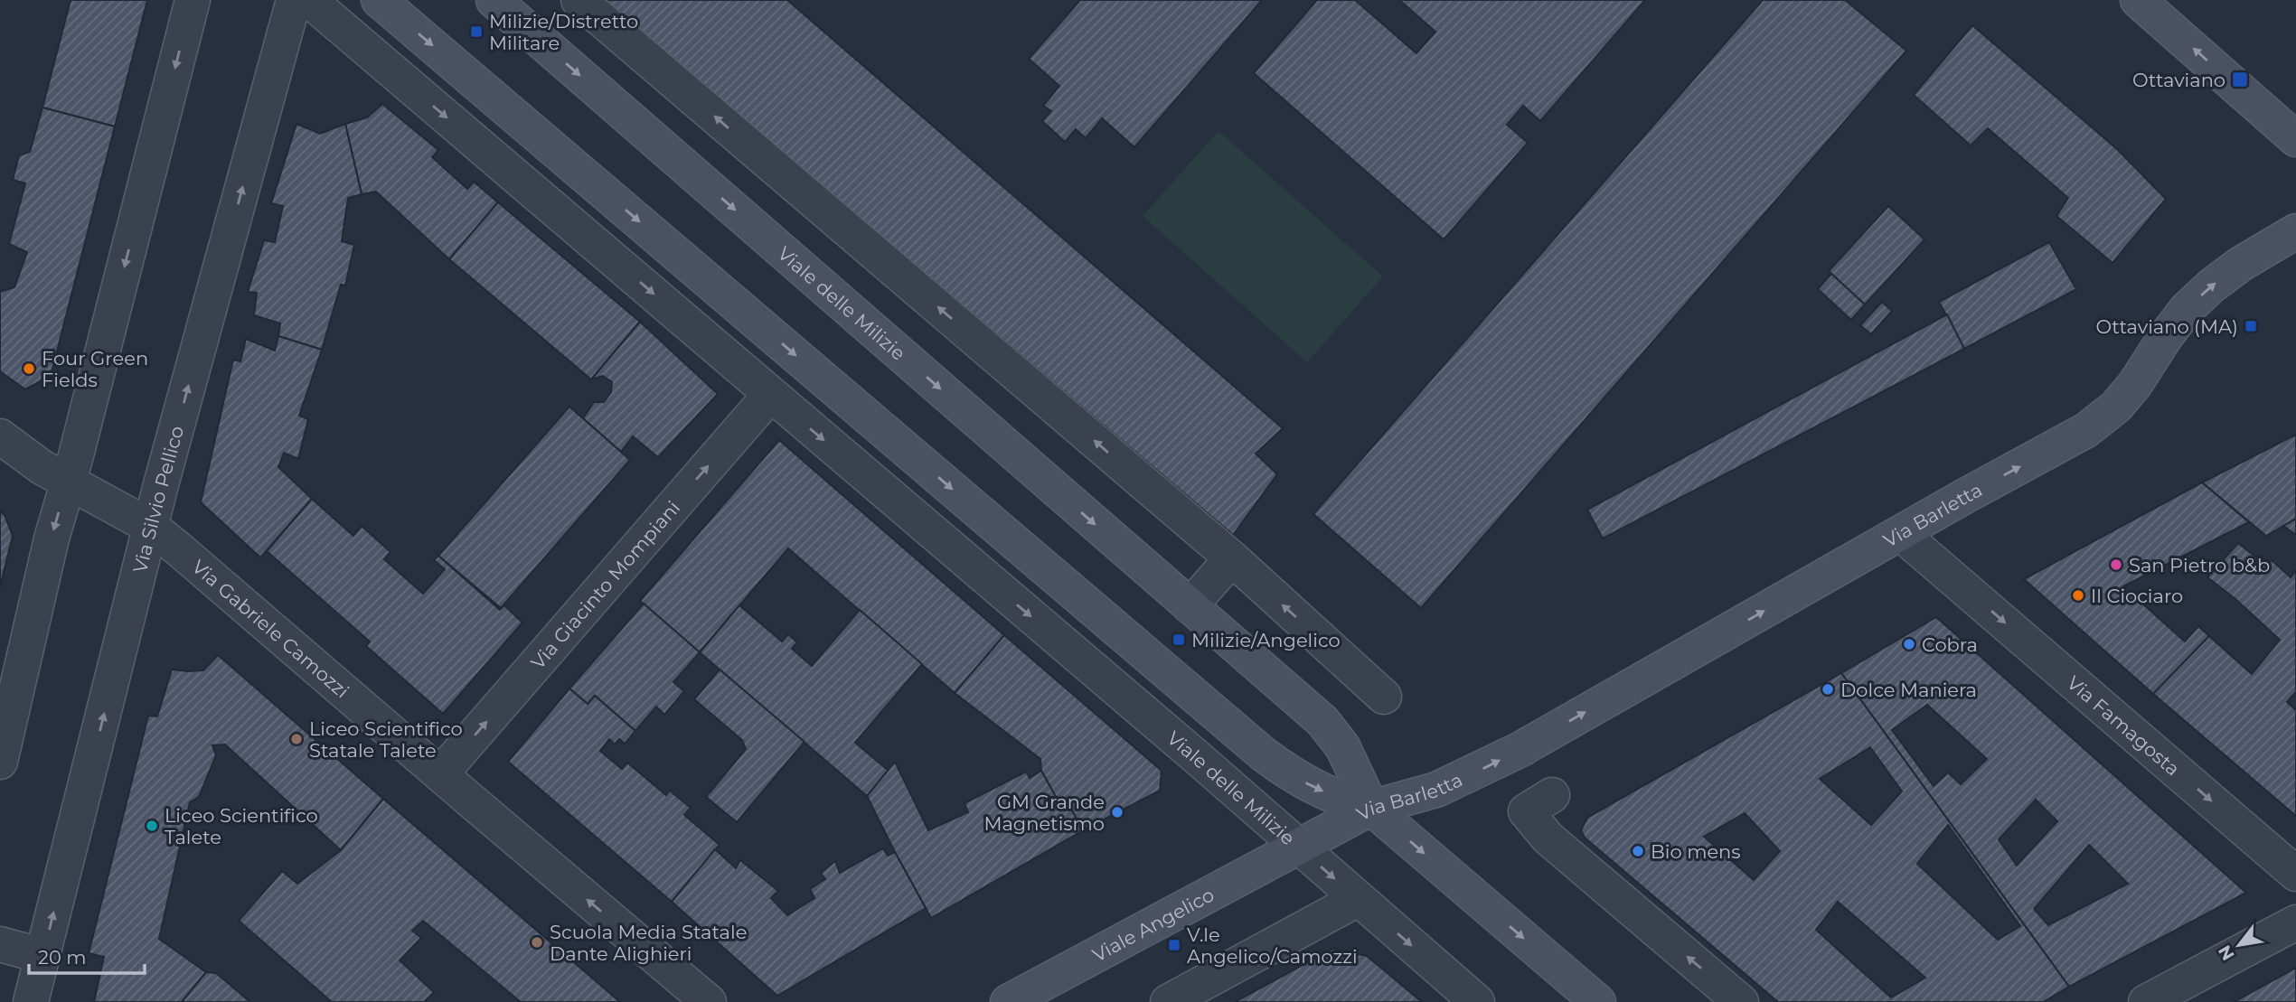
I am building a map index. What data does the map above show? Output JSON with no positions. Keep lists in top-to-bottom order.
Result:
{
  "streets": {
    "street": [
      "Viale delle Milizie",
      "Via Silvio Pellico",
      "Via Barletta",
      "Via Giacinto Mompiani",
      "Via Gabriele Camozzi",
      "Via Famagosta",
      "Viale Angelico"
    ]
  },
  "crossings": [
    ["Viale delle Milizie", "Via Barletta"],
    ["Viale delle Milizie", "Via Giacinto Mompiani"],
    ["Viale delle Milizie", "Viale Angelico"],
    ["Via Silvio Pellico", "Via Gabriele Camozzi"],
    ["Via Barletta", "Via Famagosta"],
    ["Via Barletta", "Viale Angelico"],
    ["Via Giacinto Mompiani", "Via Gabriele Camozzi"]
  ],
  "one_way": [
    "Via Barletta",
    "Via Giacinto Mompiani",
    "Via Gabriele Camozzi",
    "Via Famagosta"
  ],
  "places": {
    "transit": [
      "Milizie/Distretto Militare",
      "Ottaviano",
      "Ottaviano (MA)",
      "Milizie/Angelico",
      "V.le Angelico/Camozzi"
    ],
    "other": [
      "Four Green Fields",
      "San Pietro b&b",
      "Il Ciociaro",
      "Cobra",
      "Dolce Maniera",
      "Liceo Scientifico Statale Talete",
      "GM Grande Magnetismo",
      "Liceo Scientifico Talete",
      "Bio mens",
      "Scuola Media Statale Dante Alighieri"
    ]
  },
  "scale_bar": "20 m",
  "north": "bottom left"
}
